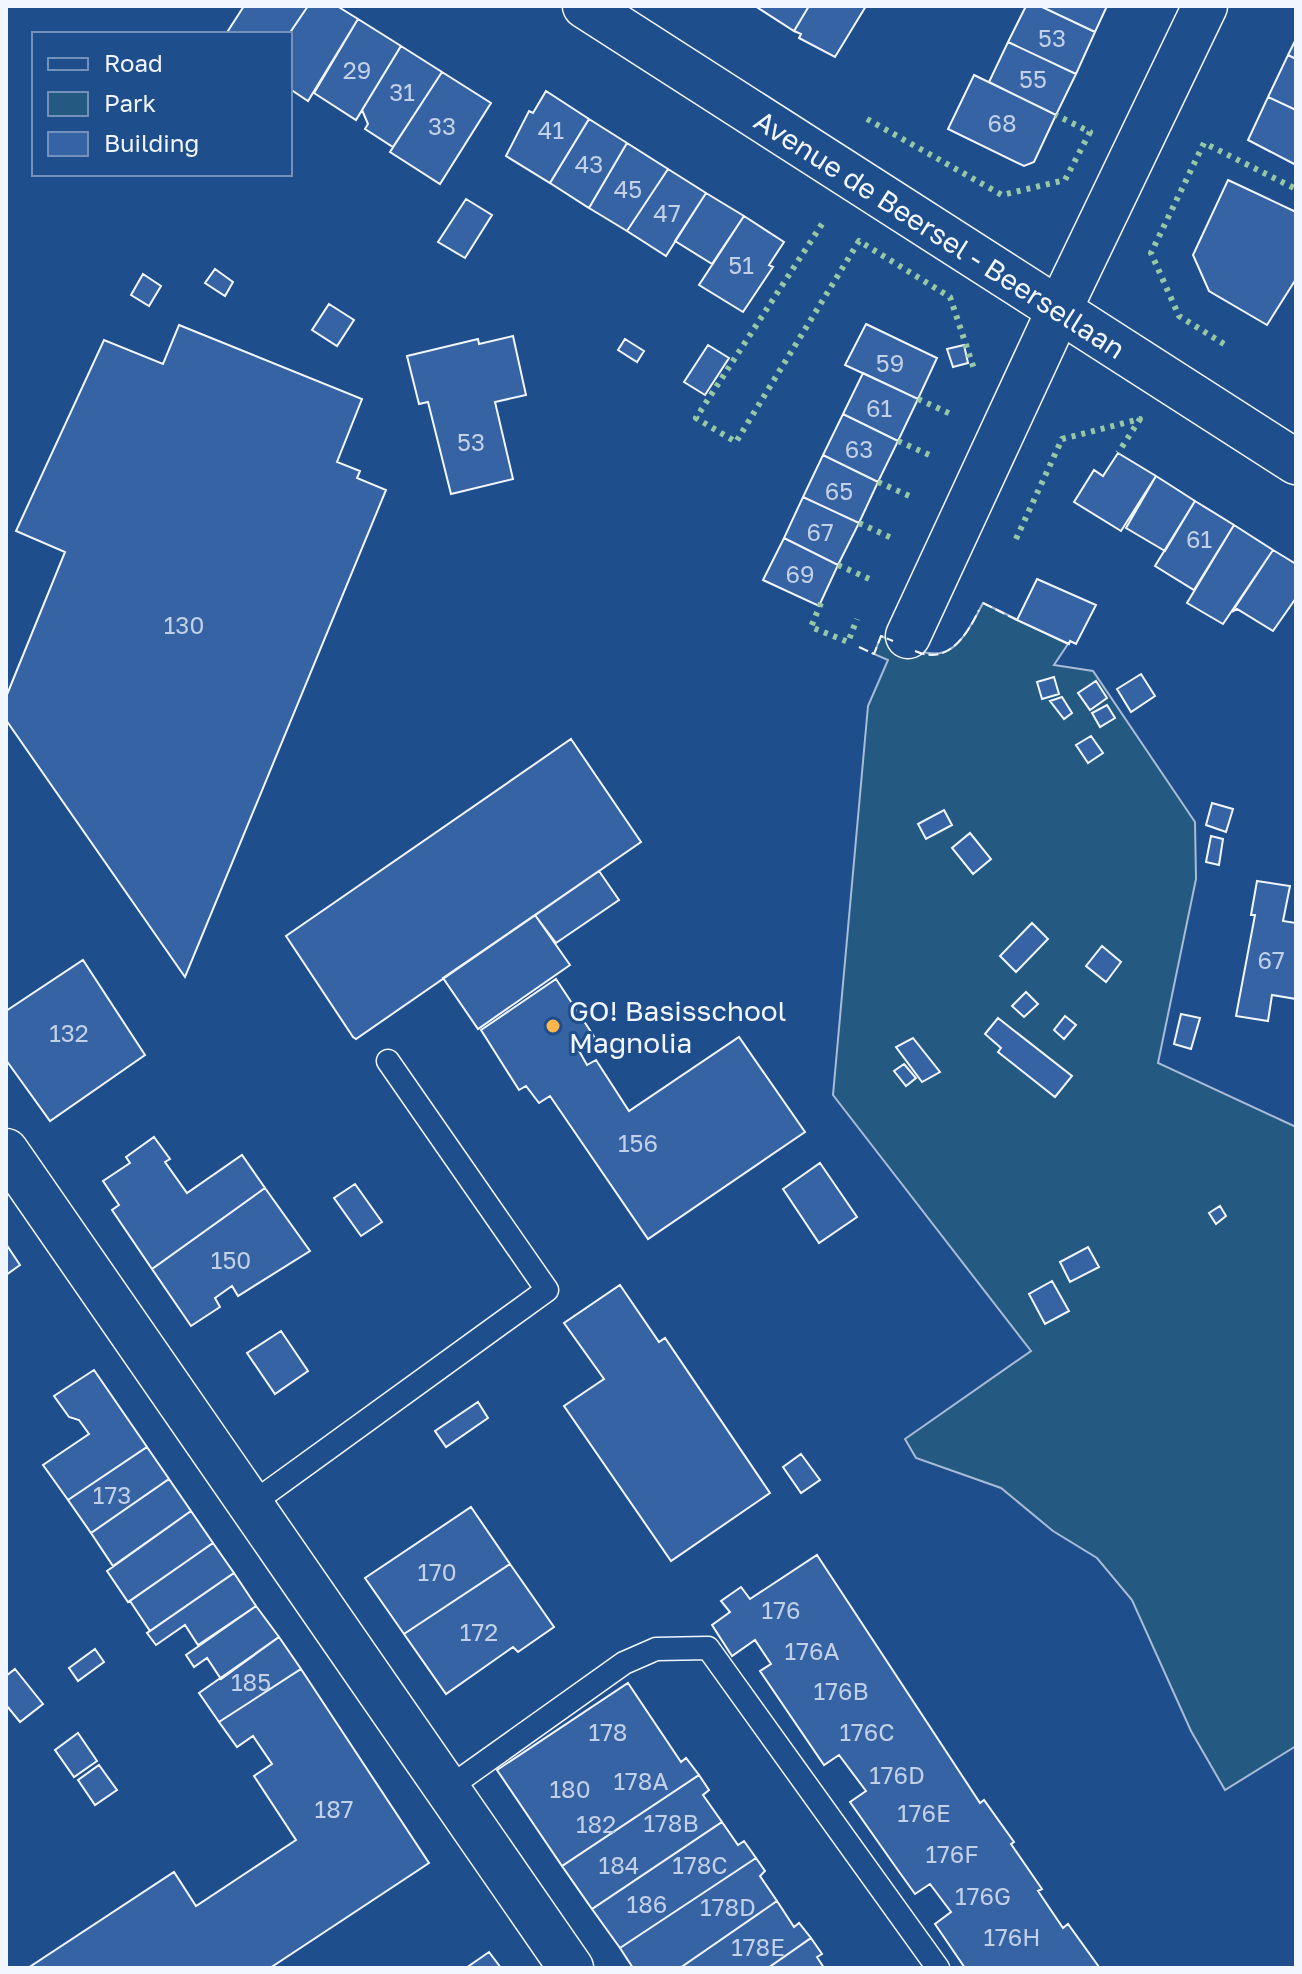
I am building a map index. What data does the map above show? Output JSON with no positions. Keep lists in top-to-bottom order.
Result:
{
  "streets": {
    "street": ["Avenue de Beersel - Beersellaan"]
  },
  "places": ["GO! Basisschool Magnolia"],
  "house_numbers": [
    "53",
    "29",
    "55",
    "31",
    "68",
    "33",
    "41",
    "43",
    "45",
    "47",
    "51",
    "59",
    "61",
    "53",
    "63",
    "65",
    "67",
    "61",
    "69",
    "130",
    "67",
    "132",
    "156",
    "150",
    "173",
    "170",
    "176",
    "172",
    "176A",
    "185",
    "176B",
    "178",
    "176C",
    "176D",
    "178A",
    "180",
    "187",
    "176E",
    "178B",
    "182",
    "176F",
    "184",
    "178C",
    "176G",
    "186",
    "178D",
    "176H",
    "178E"
  ],
  "legend": ["Road", "Park", "Building"]
}
